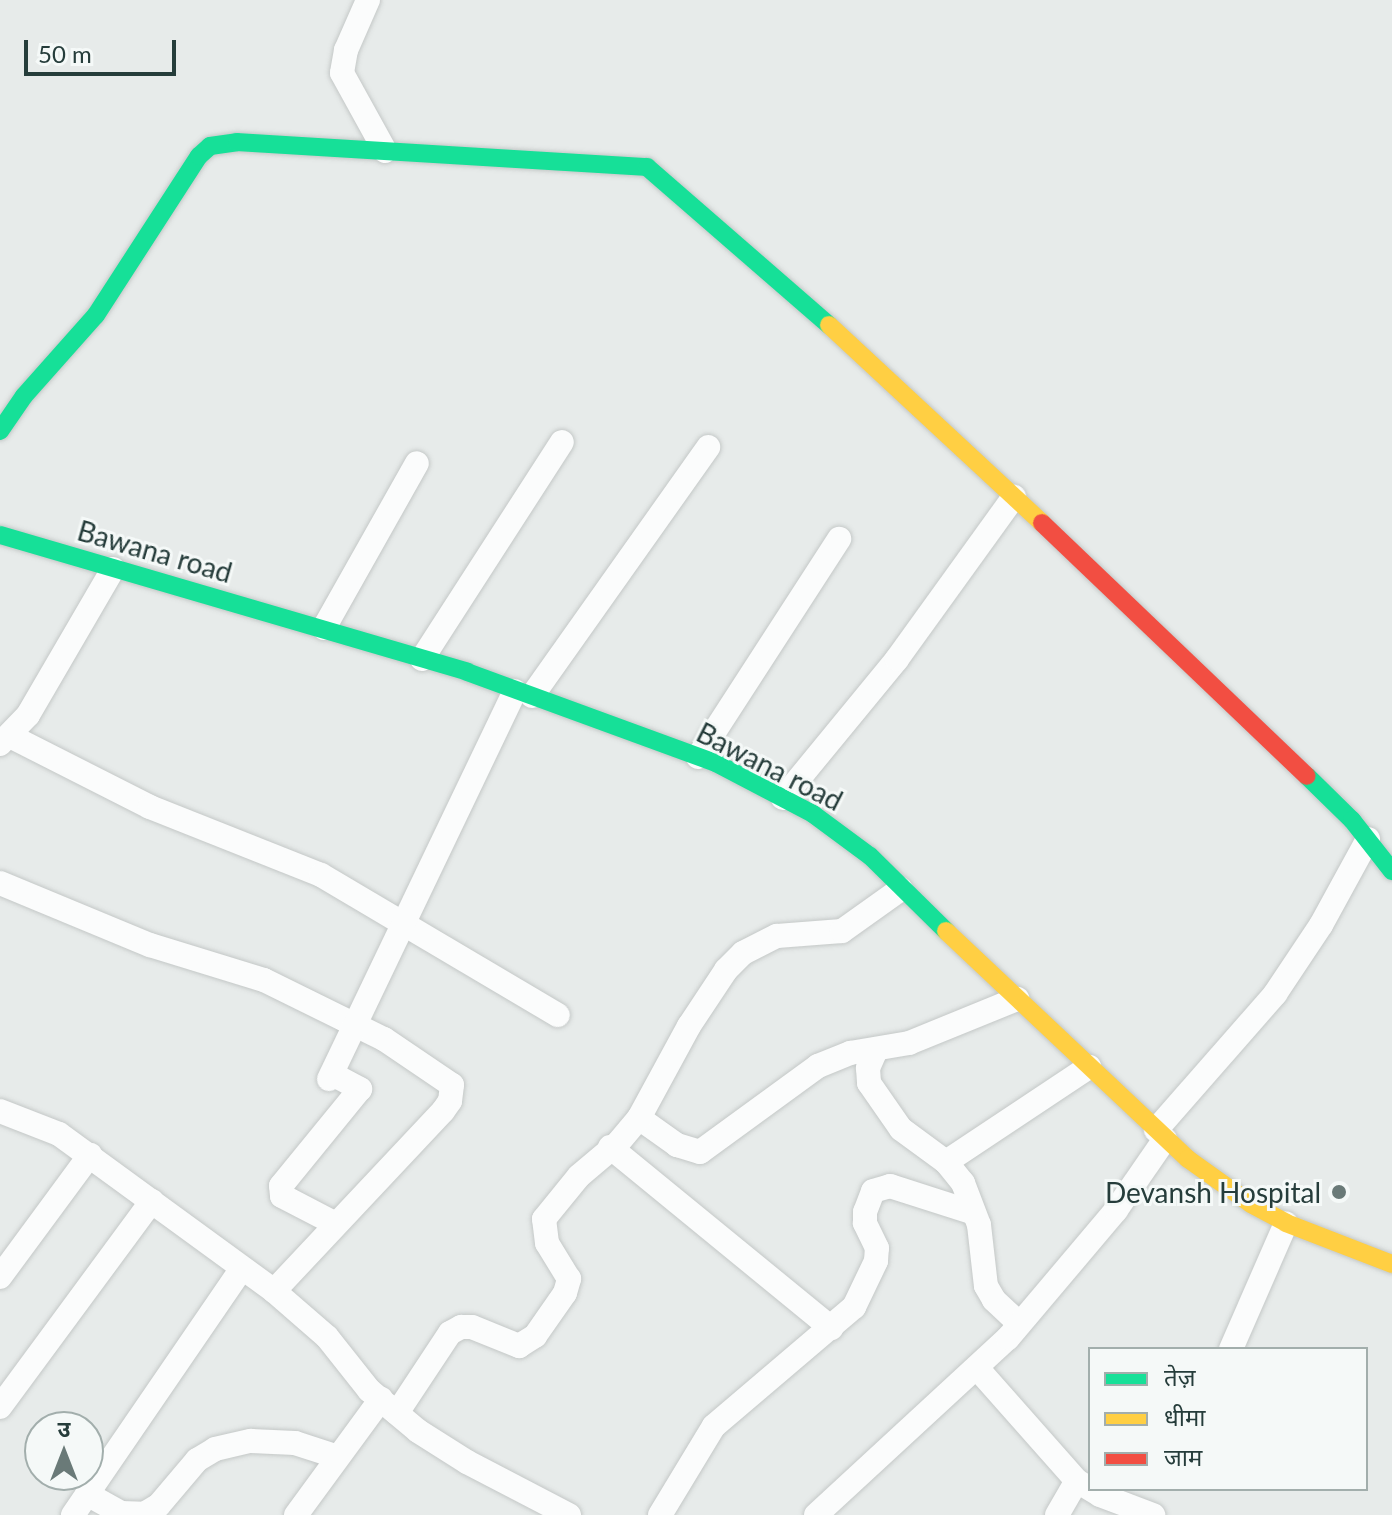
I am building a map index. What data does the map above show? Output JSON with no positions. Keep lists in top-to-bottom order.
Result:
{
  "streets": {
    "street": ["Bawana road"]
  },
  "places": ["Devansh Hospital"],
  "legend": ["तेज़", "धीमा", "जाम"],
  "scale_bar": "50 m",
  "north": "top"
}
